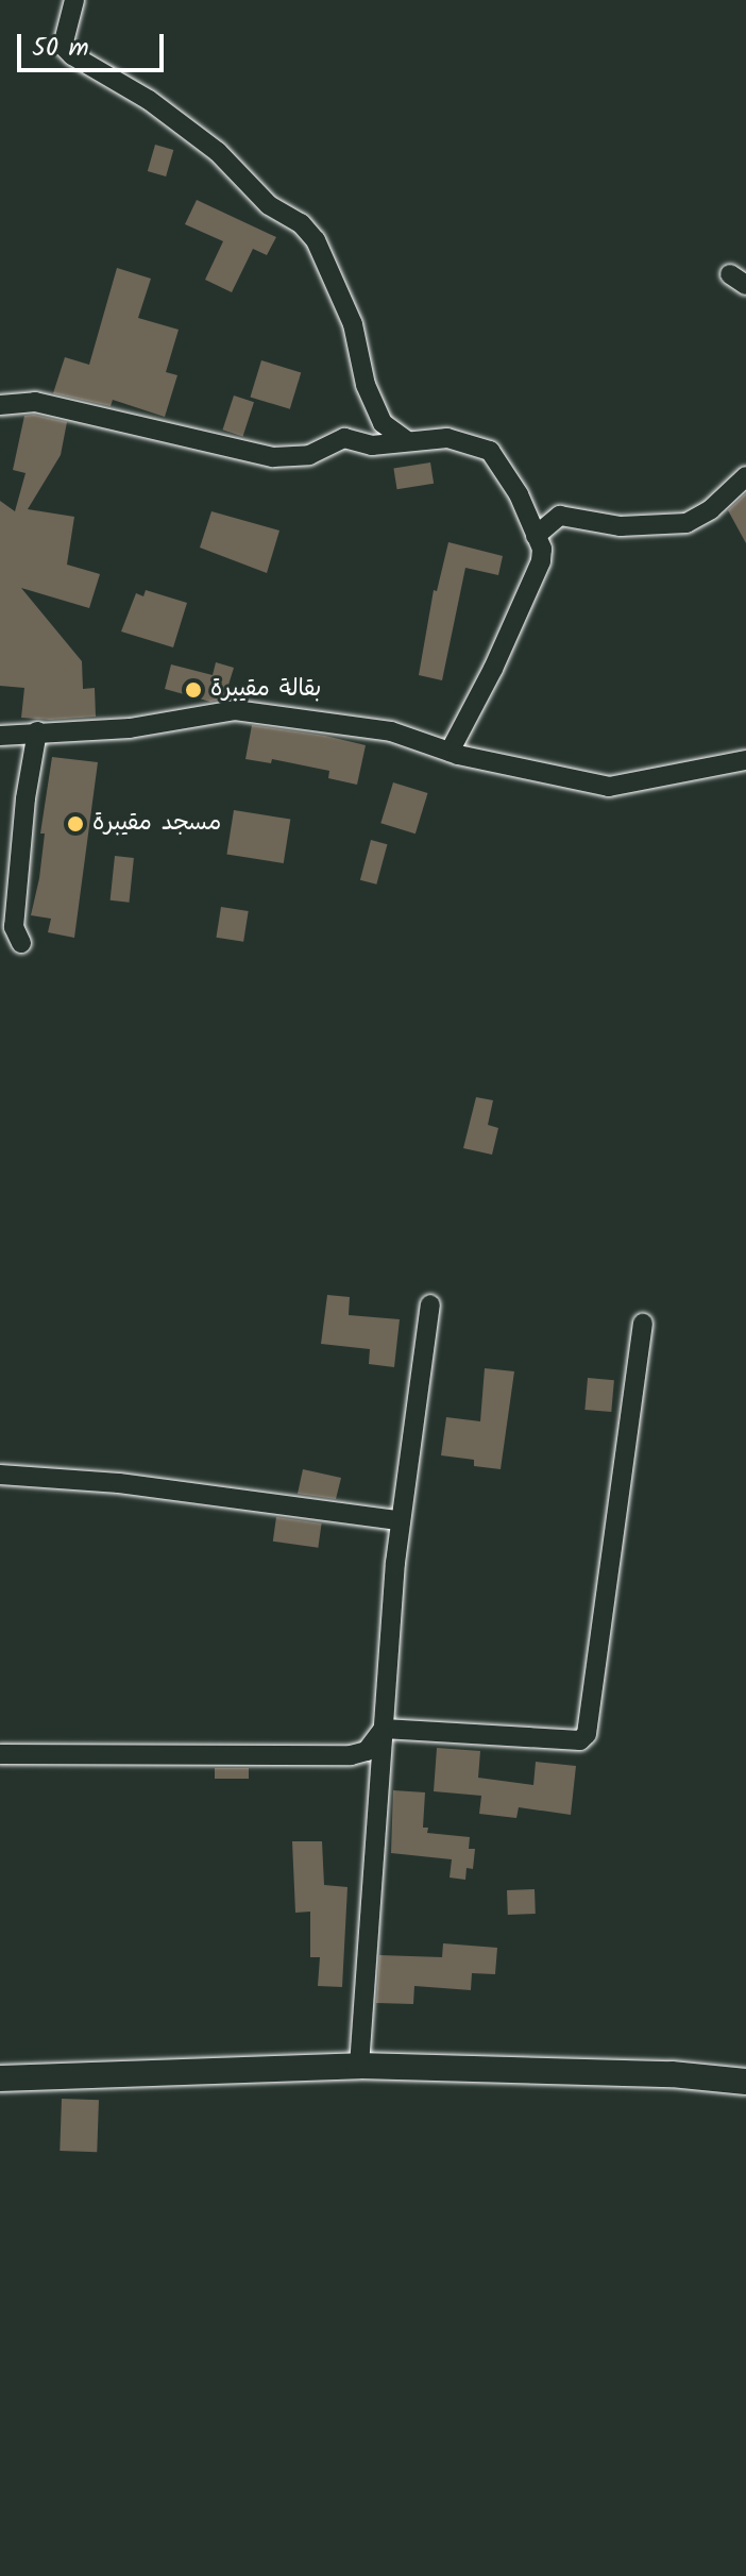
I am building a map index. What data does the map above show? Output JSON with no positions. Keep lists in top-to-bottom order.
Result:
{
  "places": ["بقالة مقيبرة", "مسجد مقيبرة"],
  "scale_bar": "50 m"
}
